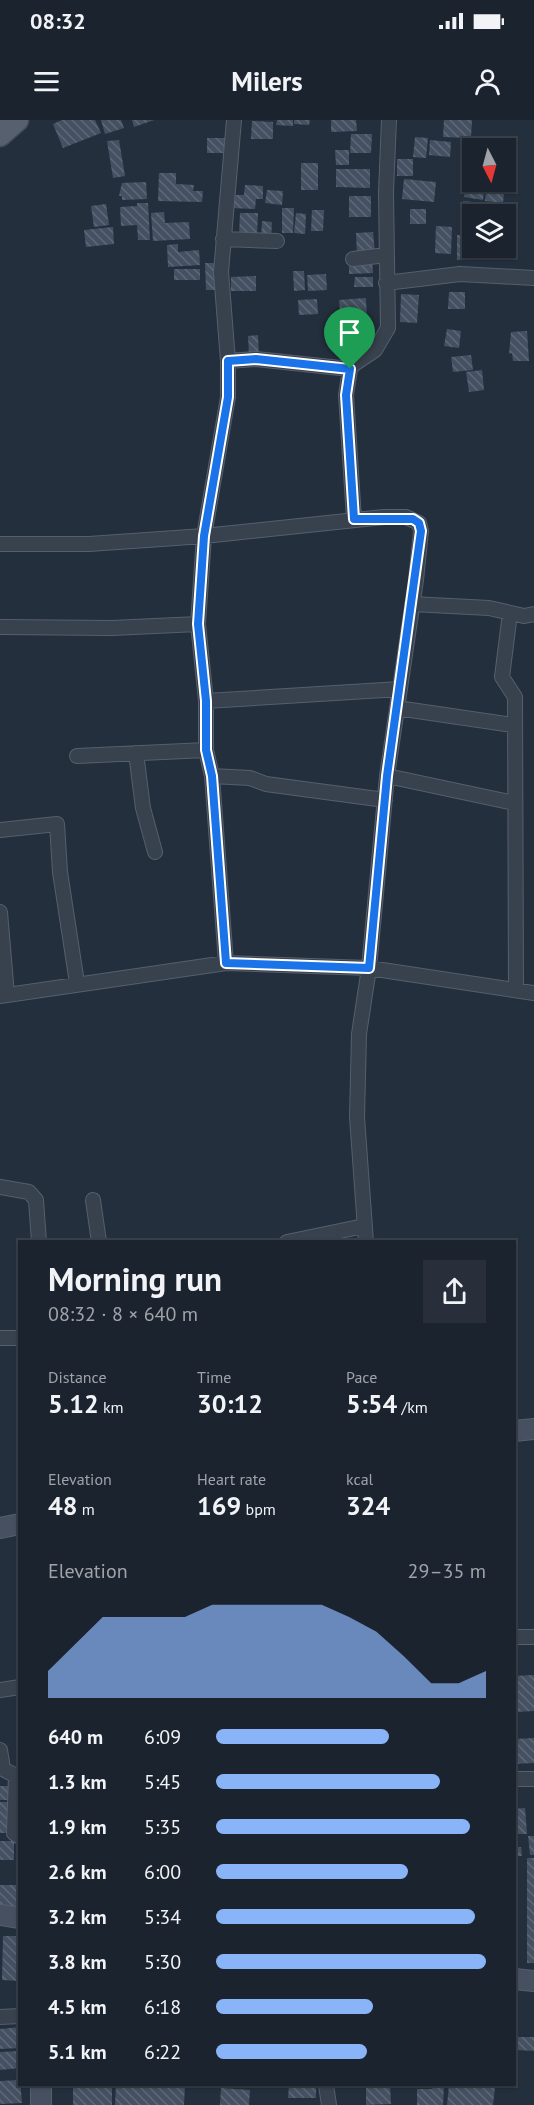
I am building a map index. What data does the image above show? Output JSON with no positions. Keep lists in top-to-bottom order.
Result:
{
  "north": "bottom",
  "page": {
    "status": "08:32",
    "header": "Milers",
    "heading": ["Morning run", "08:32 · 8 × 640 m"],
    "stats": [
      ["Distance", "5.12 km"],
      ["Time", "30:12"],
      ["Pace", "5:54 /km"],
      ["Elevation", "48 m"],
      ["Heart rate", "169 bpm"],
      ["kcal", "324"]
    ],
    "chart": ["Elevation", "29–35 m"],
    "list": [
      {
        "name": "640 m",
        "note": "6:09"
      },
      {
        "name": "1.3 km",
        "note": "5:45"
      },
      {
        "name": "1.9 km",
        "note": "5:35"
      },
      {
        "name": "2.6 km",
        "note": "6:00"
      },
      {
        "name": "3.2 km",
        "note": "5:34"
      },
      {
        "name": "3.8 km",
        "note": "5:30"
      },
      {
        "name": "4.5 km",
        "note": "6:18"
      },
      {
        "name": "5.1 km",
        "note": "6:22"
      }
    ]
  }
}
